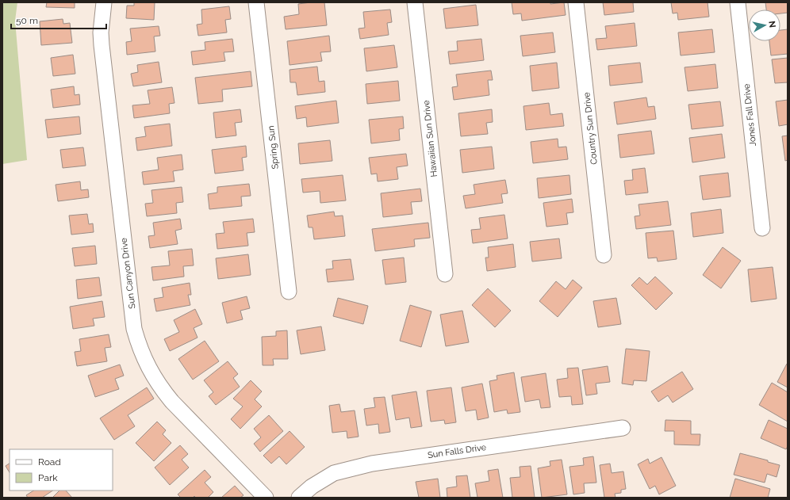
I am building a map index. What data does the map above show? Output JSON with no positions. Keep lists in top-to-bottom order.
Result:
{
  "streets": {
    "street": [
      "Jones Fall Drive",
      "Country Sun Drive",
      "Hawaiian Sun Drive",
      "Spring Sun",
      "Sun Canyon Drive",
      "Sun Falls Drive"
    ]
  },
  "legend": ["Road", "Park"],
  "scale_bar": "50 m",
  "north": "right"
}
